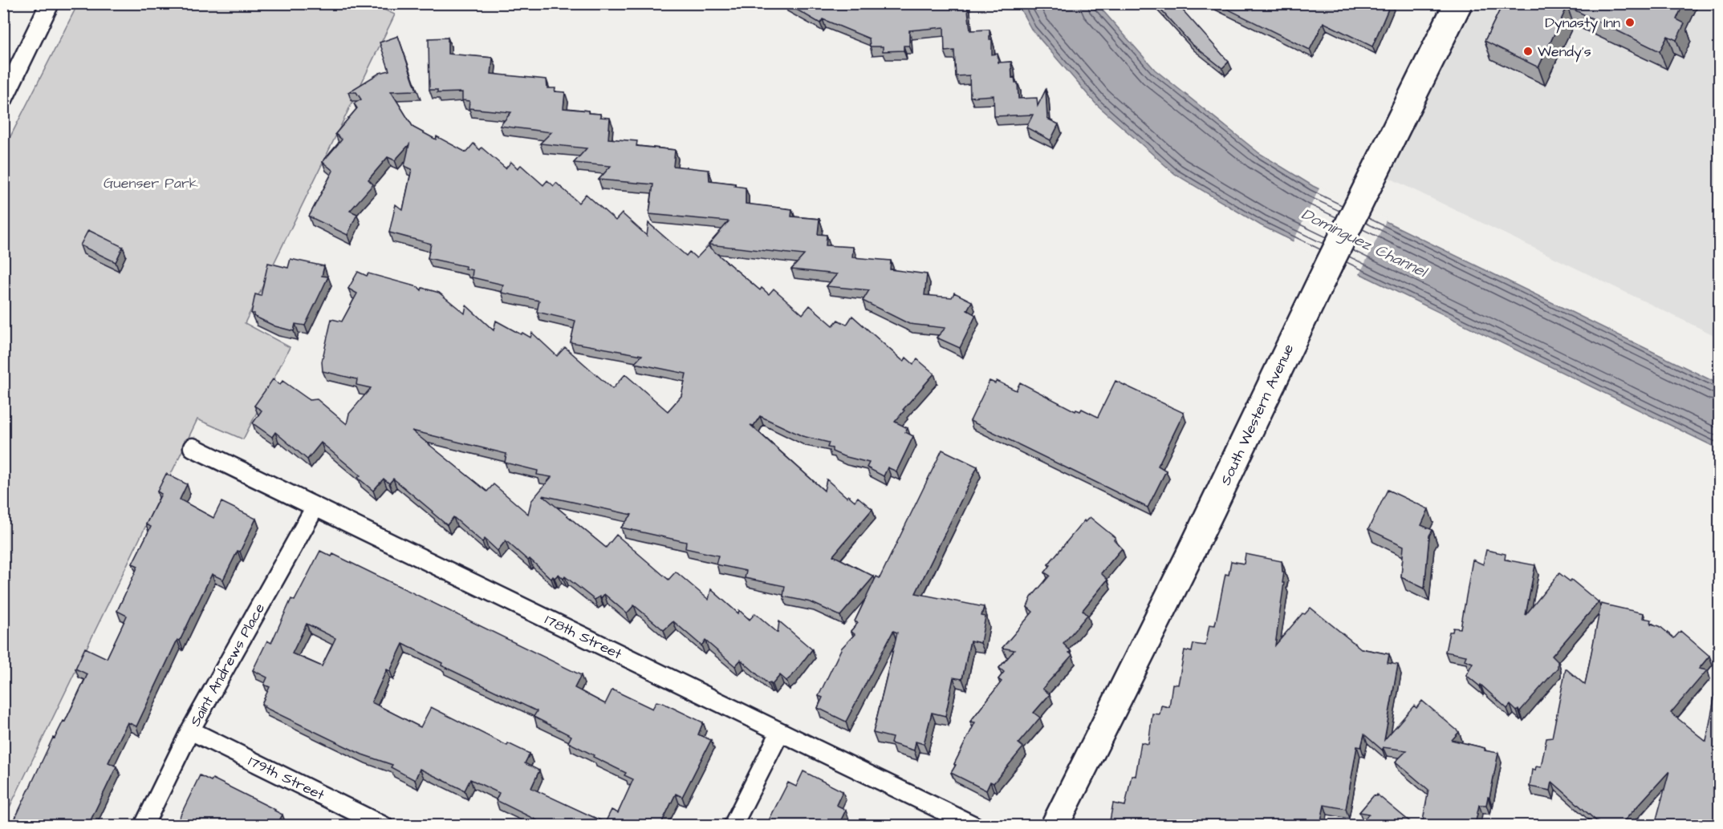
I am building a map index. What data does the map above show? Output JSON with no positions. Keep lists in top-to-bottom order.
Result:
{
  "streets": {
    "main road": ["South Western Avenue"],
    "street": ["178th Street", "Saint Andrews Place", "179th Street"]
  },
  "crossings": [
    ["178th Street", "Saint Andrews Place"],
    ["Saint Andrews Place", "179th Street"]
  ],
  "water": ["Dominguez Channel"],
  "parks": ["Guenser Park"],
  "places": ["Dynasty Inn", "Wendy's"]
}
